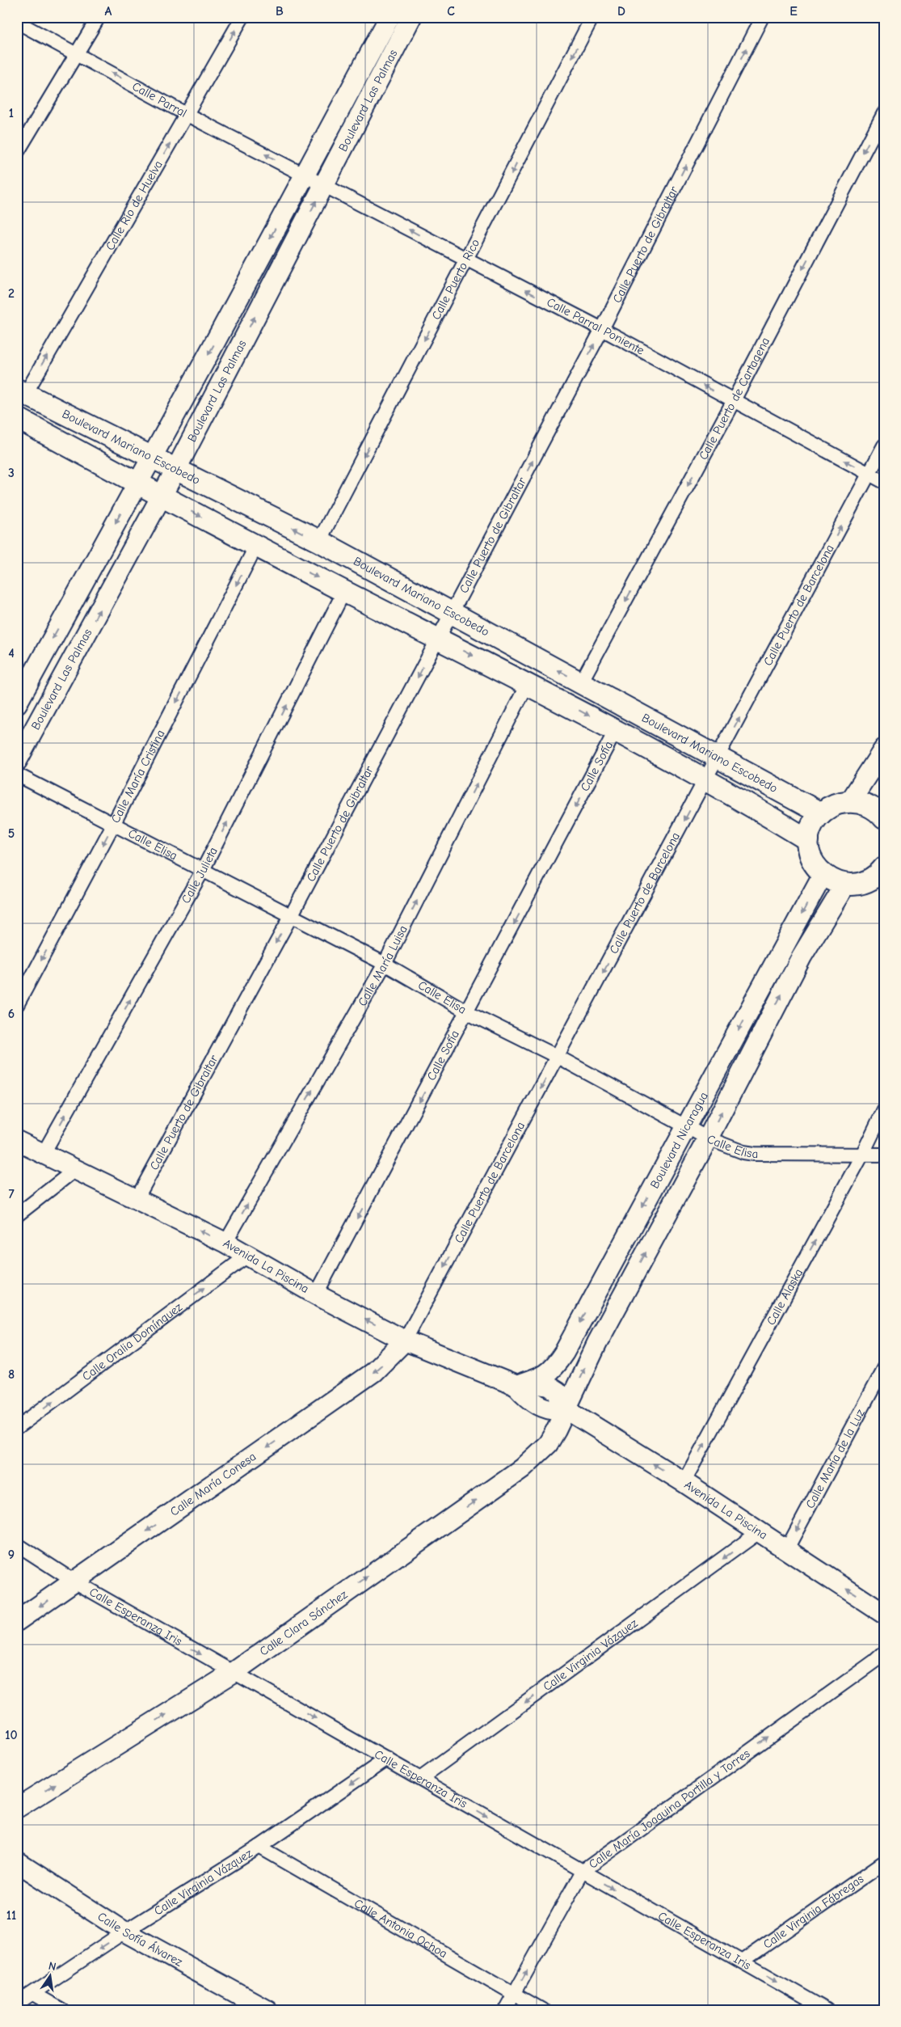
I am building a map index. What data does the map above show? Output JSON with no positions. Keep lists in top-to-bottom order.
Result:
{
  "streets": {
    "main road": ["Boulevard Mariano Escobedo"],
    "street": [
      "Calle Parral",
      "Boulevard Las Palmas",
      "Calle Río de Huelva",
      "Calle Puerto de Gibraltar",
      "Calle Puerto Rico",
      "Calle Parral Poniente",
      "Calle Puerto de Cartagena",
      "Calle Puerto de Barcelona",
      "Calle Sofía",
      "Calle María Cristina",
      "Calle Elisa",
      "Calle Julieta",
      "Calle María Luisa",
      "Boulevard Nicaragua",
      "Avenida La Piscina",
      "Calle Alaska",
      "Calle Oralia Domínguez",
      "Calle María de la Luz",
      "Calle María Conesa",
      "Calle Esperanza Iris",
      "Calle Clara Sánchez",
      "Calle Virginia Vázquez",
      "Calle María Joaquina Portilla y Torres",
      "Calle Virginia Fábregas",
      "Calle Antonia Ochoa",
      "Calle Sofía Álvarez"
    ]
  },
  "crossings": [
    ["Calle Parral", "Boulevard Las Palmas"],
    ["Calle Parral", "Calle Río de Huelva"],
    ["Calle Parral", "Calle Parral Poniente"],
    ["Boulevard Las Palmas", "Calle Parral Poniente"],
    ["Boulevard Las Palmas", "Boulevard Mariano Escobedo"],
    ["Calle Río de Huelva", "Boulevard Mariano Escobedo"],
    ["Calle Puerto de Gibraltar", "Calle Parral Poniente"],
    ["Calle Puerto de Gibraltar", "Boulevard Mariano Escobedo"],
    ["Calle Puerto de Gibraltar", "Calle Elisa"],
    ["Calle Puerto de Gibraltar", "Avenida La Piscina"],
    ["Calle Puerto Rico", "Calle Parral Poniente"],
    ["Calle Puerto Rico", "Boulevard Mariano Escobedo"],
    ["Calle Parral Poniente", "Calle Puerto de Cartagena"],
    ["Calle Parral Poniente", "Calle Puerto de Barcelona"],
    ["Calle Puerto de Cartagena", "Boulevard Mariano Escobedo"],
    ["Boulevard Mariano Escobedo", "Calle Puerto de Barcelona"],
    ["Calle Puerto de Barcelona", "Calle Elisa"],
    ["Calle Puerto de Barcelona", "Avenida La Piscina"],
    ["Calle Puerto de Barcelona", "Calle María Conesa"],
    ["Calle Sofía", "Calle Elisa"],
    ["Calle Sofía", "Avenida La Piscina"],
    ["Calle María Cristina", "Calle Elisa"],
    ["Calle Elisa", "Calle Julieta"],
    ["Calle Elisa", "Calle María Luisa"],
    ["Calle Elisa", "Boulevard Nicaragua"],
    ["Calle Elisa", "Calle Alaska"],
    ["Calle Julieta", "Avenida La Piscina"],
    ["Calle María Luisa", "Avenida La Piscina"],
    ["Boulevard Nicaragua", "Avenida La Piscina"],
    ["Boulevard Nicaragua", "Calle Clara Sánchez"],
    ["Avenida La Piscina", "Calle Alaska"],
    ["Avenida La Piscina", "Calle Oralia Domínguez"],
    ["Avenida La Piscina", "Calle María de la Luz"],
    ["Avenida La Piscina", "Calle María Conesa"],
    ["Avenida La Piscina", "Calle Clara Sánchez"],
    ["Avenida La Piscina", "Calle Virginia Vázquez"],
    ["Calle María Conesa", "Calle Esperanza Iris"],
    ["Calle Esperanza Iris", "Calle Clara Sánchez"],
    ["Calle Esperanza Iris", "Calle Virginia Vázquez"],
    ["Calle Esperanza Iris", "Calle María Joaquina Portilla y Torres"],
    ["Calle Esperanza Iris", "Calle Virginia Fábregas"],
    ["Calle Virginia Vázquez", "Calle Antonia Ochoa"],
    ["Calle Virginia Vázquez", "Calle Sofía Álvarez"],
    ["Calle María Joaquina Portilla y Torres", "Calle Antonia Ochoa"]
  ],
  "one_way": [
    "Calle Parral",
    "Calle Río de Huelva",
    "Calle Puerto Rico",
    "Calle Parral Poniente",
    "Calle Puerto de Cartagena",
    "Calle Sofía",
    "Calle María Cristina",
    "Calle Julieta",
    "Calle María Luisa",
    "Avenida La Piscina",
    "Calle Alaska",
    "Calle Oralia Domínguez",
    "Calle María de la Luz",
    "Calle María Conesa",
    "Calle Esperanza Iris",
    "Calle Clara Sánchez",
    "Calle Virginia Vázquez",
    "Calle María Joaquina Portilla y Torres"
  ],
  "north": "top",
  "grid": {
    "columns": [
      "A",
      "B",
      "C",
      "D",
      "E"
    ],
    "rows": [
      "1",
      "2",
      "3",
      "4",
      "5",
      "6",
      "7",
      "8",
      "9",
      "10",
      "11"
    ]
  }
}
